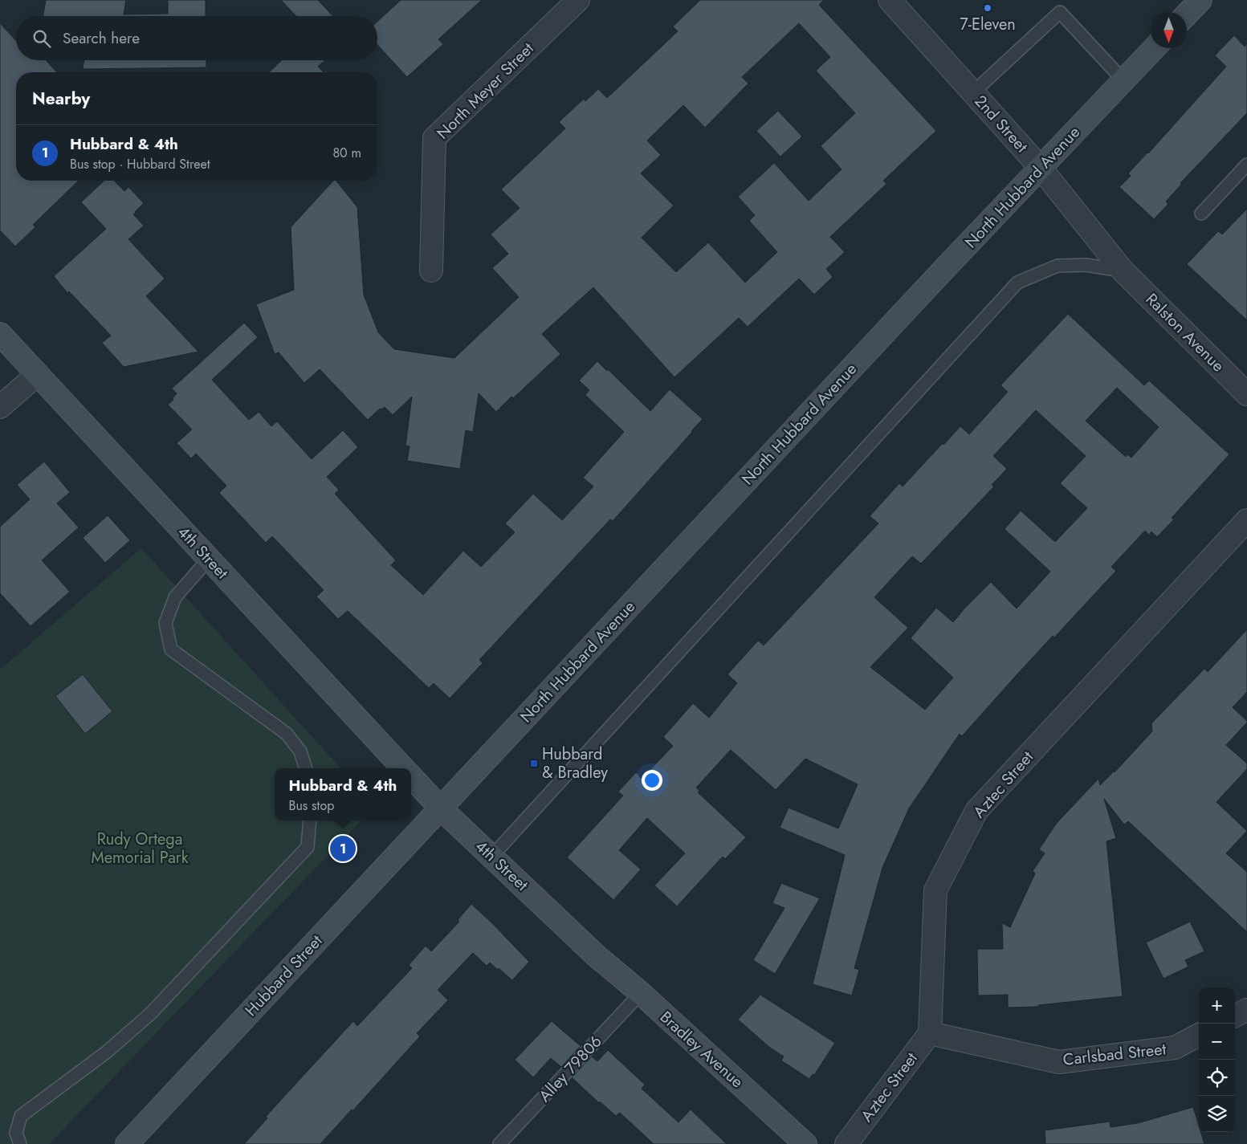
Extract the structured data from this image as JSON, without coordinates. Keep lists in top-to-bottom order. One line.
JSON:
{"streets":{"main road":["North Hubbard Avenue","4th Street","Hubbard Street","Bradley Avenue"],"street":["North Meyer Street","2nd Street","Ralston Avenue","Aztec Street","Carlsbad Street"],"lane":["Alley 79806"]},"crossings":[["2nd Street","North Hubbard Avenue"],["2nd Street","Ralston Avenue"],["North Hubbard Avenue","4th Street"],["North Hubbard Avenue","Hubbard Street"],["4th Street","Hubbard Street"],["4th Street","Bradley Avenue"],["Aztec Street","Carlsbad Street"],["Bradley Avenue","Alley 79806"]],"parks":["Rudy Ortega Memorial Park"],"places":{"other":["7-Eleven"],"transit":["Hubbard & Bradley"]},"north":"bottom","page":{"search":"Search here","heading":"Nearby","list":[{"mark":"1","name":"Hubbard & 4th","note":"Bus stop · Hubbard Street","value":"80 m"}],"popup":["Hubbard & 4th","Bus stop"],"pins":"1","map_buttons":["+","−"]}}
